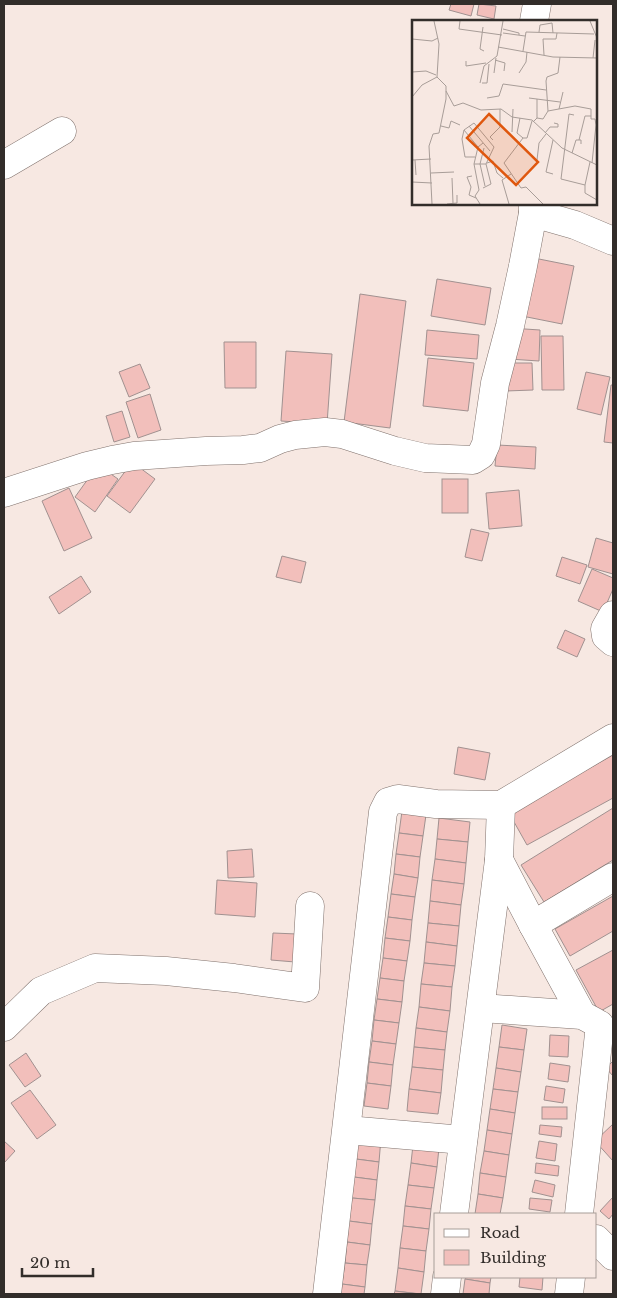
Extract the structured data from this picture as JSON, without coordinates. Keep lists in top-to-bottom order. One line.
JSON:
{"legend":["Road","Building"],"scale_bar":"20 m"}
